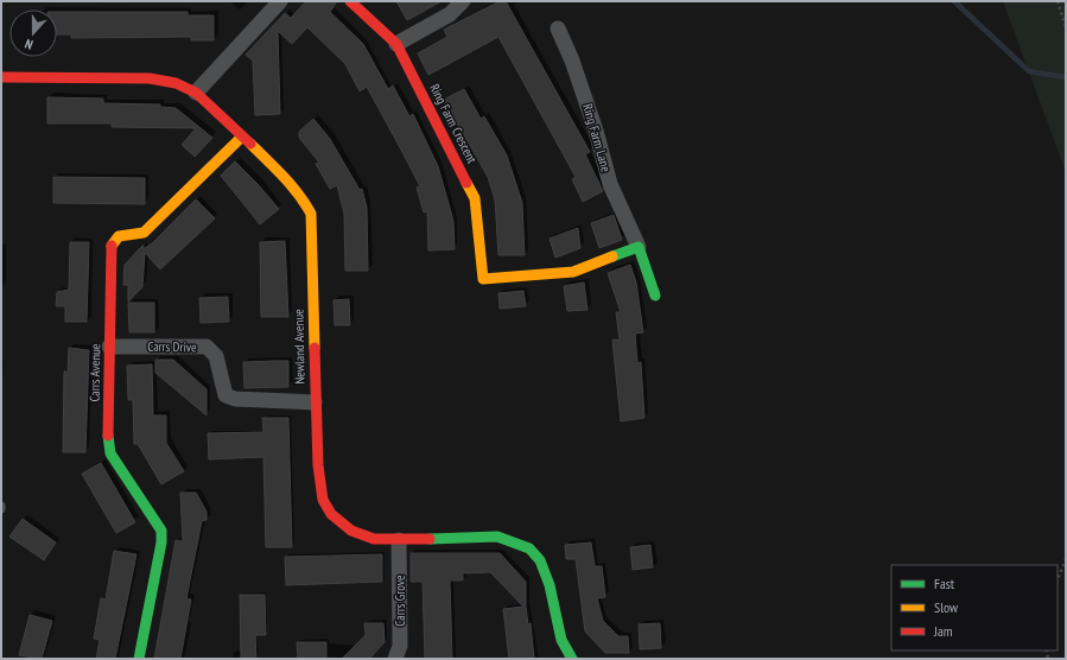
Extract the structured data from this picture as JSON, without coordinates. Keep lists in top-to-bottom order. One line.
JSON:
{"streets":{"street":["Ring Farm Crescent","Ring Farm Lane","Carrs Drive","Newland Avenue","Carrs Avenue","Carrs Grove"]},"crossings":[["Ring Farm Crescent","Ring Farm Lane"],["Carrs Drive","Newland Avenue"],["Carrs Drive","Carrs Avenue"],["Newland Avenue","Carrs Avenue"],["Newland Avenue","Carrs Grove"]],"legend":["Fast","Slow","Jam"],"north":"bottom"}
